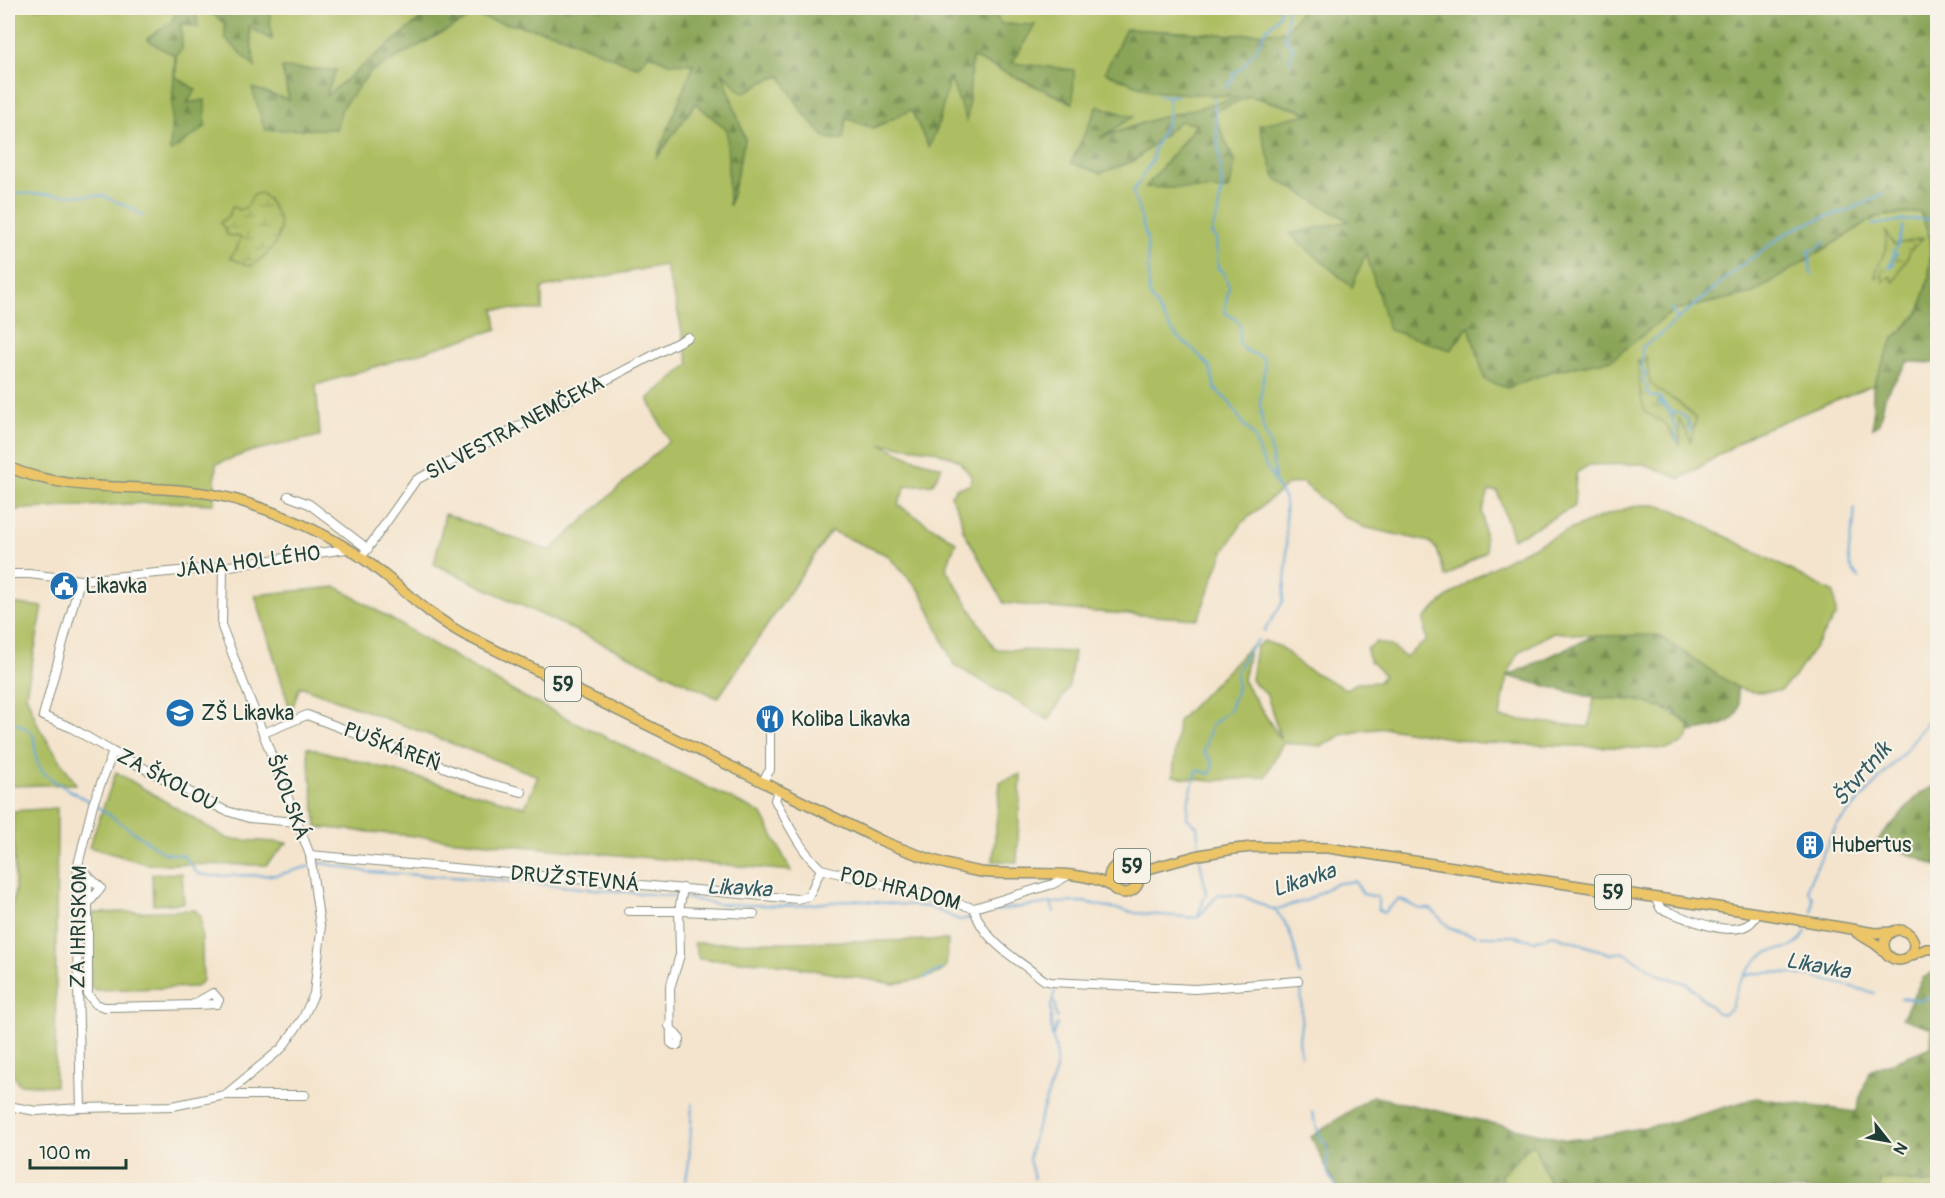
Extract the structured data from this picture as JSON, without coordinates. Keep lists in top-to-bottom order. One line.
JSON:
{"streets":{"main road":["59"],"street":["SILVESTRA NEMČEKA","JÁNA HOLLÉHO","PUŠKÁREŇ","ZA ŠKOLOU","ŠKOLSKÁ","DRUŽSTEVNÁ","POD HRADOM","ZA IHRISKOM"]},"crossings":[["SILVESTRA NEMČEKA","59"],["JÁNA HOLLÉHO","59"],["JÁNA HOLLÉHO","ZA ŠKOLOU"],["JÁNA HOLLÉHO","ŠKOLSKÁ"],["59","POD HRADOM"],["PUŠKÁREŇ","ŠKOLSKÁ"],["ZA ŠKOLOU","ŠKOLSKÁ"],["ZA ŠKOLOU","ZA IHRISKOM"],["ŠKOLSKÁ","DRUŽSTEVNÁ"],["DRUŽSTEVNÁ","POD HRADOM"]],"water":["Štvrtník","Likavka"],"places":{"public building":["Likavka"],"school or university":["ZŠ Likavka"],"restaurant":["Koliba Likavka"],"building":["Hubertus"]},"scale_bar":"100 m","north":"bottom right"}
